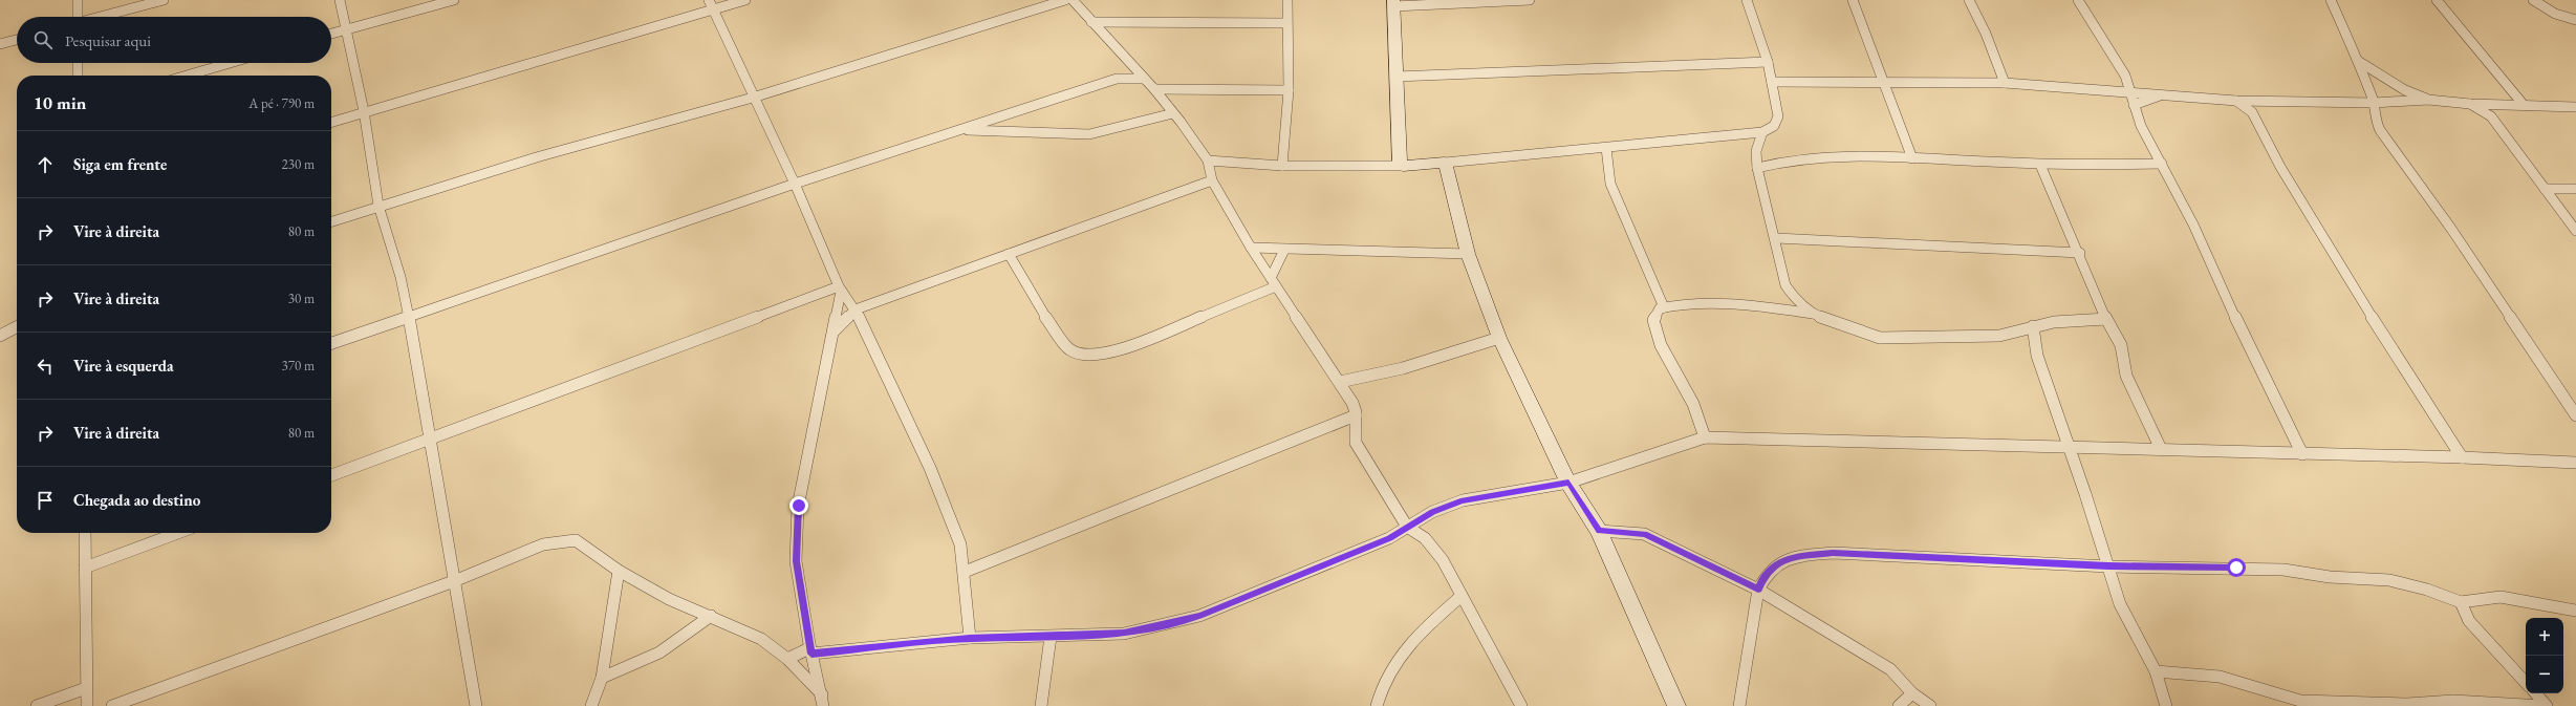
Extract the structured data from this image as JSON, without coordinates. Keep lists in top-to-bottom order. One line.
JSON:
{"page":{"search":"Pesquisar aqui","heading":["10 min","A pé · 790 m"],"list":[["Siga em frente","230 m"],["Vire à direita","80 m"],["Vire à direita","30 m"],["Vire à esquerda","370 m"],["Vire à direita","80 m"],"Chegada ao destino"],"map_buttons":["+","−"]}}
